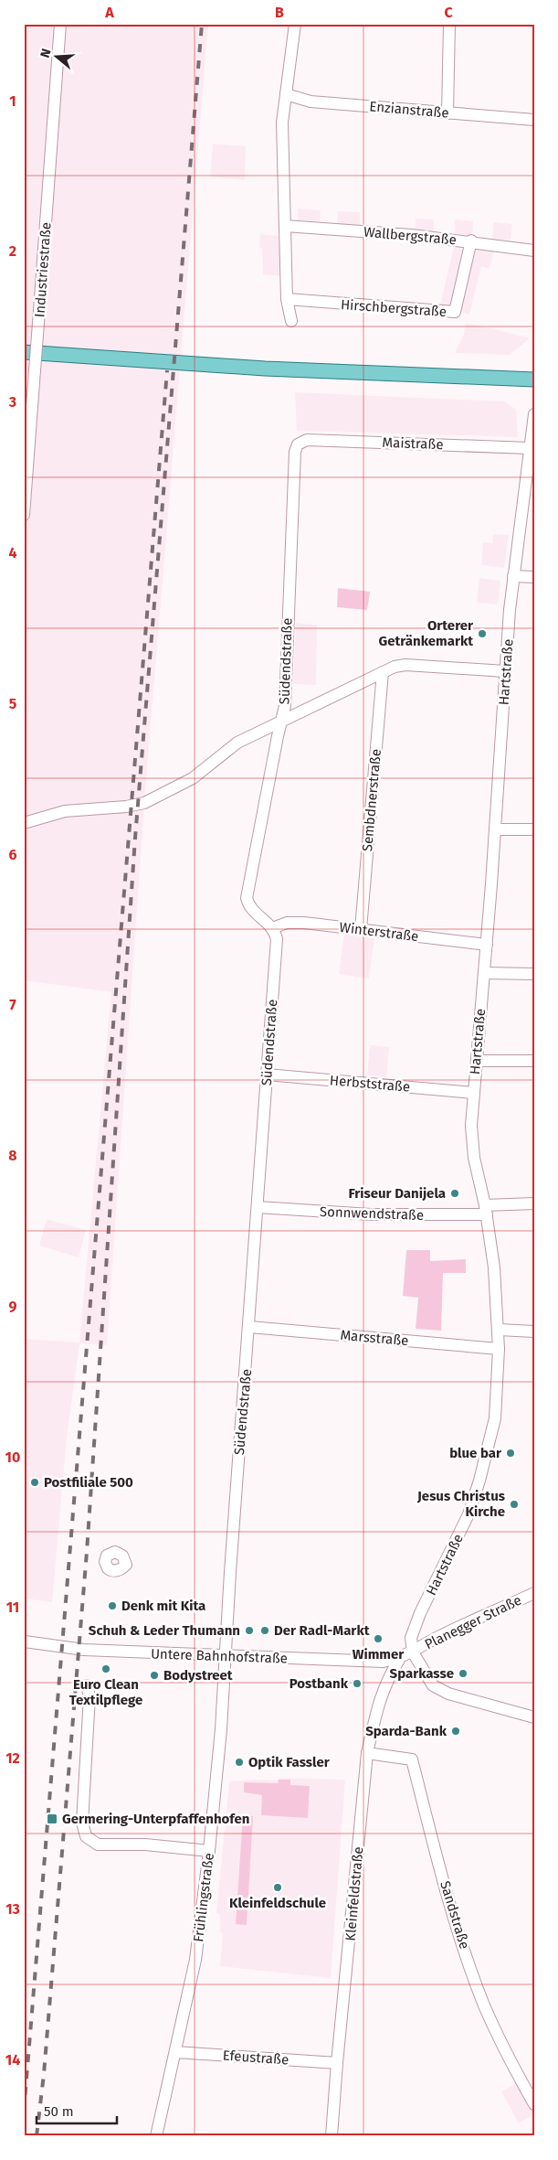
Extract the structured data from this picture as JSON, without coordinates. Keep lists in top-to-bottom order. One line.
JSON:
{"streets":{"street":["Enzianstraße","Wallbergstraße","Industriestraße","Hirschbergstraße","Maistraße","Südendstraße","Hartstraße","Sembdnerstraße","Winterstraße","Herbststraße","Sonnwendstraße","Marsstraße","Planegger Straße","Untere Bahnhofstraße","Kleinfeldstraße","Frühlingstraße","Sandstraße","Efeustraße"]},"crossings":[["Wallbergstraße","Hirschbergstraße"],["Maistraße","Südendstraße"],["Maistraße","Hartstraße"],["Südendstraße","Winterstraße"],["Südendstraße","Herbststraße"],["Südendstraße","Sonnwendstraße"],["Südendstraße","Marsstraße"],["Südendstraße","Untere Bahnhofstraße"],["Südendstraße","Frühlingstraße"],["Hartstraße","Winterstraße"],["Hartstraße","Herbststraße"],["Hartstraße","Sonnwendstraße"],["Hartstraße","Marsstraße"],["Hartstraße","Planegger Straße"],["Hartstraße","Untere Bahnhofstraße"],["Sembdnerstraße","Winterstraße"],["Planegger Straße","Untere Bahnhofstraße"],["Untere Bahnhofstraße","Kleinfeldstraße"],["Untere Bahnhofstraße","Frühlingstraße"],["Kleinfeldstraße","Sandstraße"],["Kleinfeldstraße","Efeustraße"],["Frühlingstraße","Efeustraße"]],"places":{"other":["Orterer Getränkemarkt","Friseur Danijela","blue bar","Postfiliale 500","Jesus Christus Kirche","Denk mit Kita","Schuh & Leder Thumann","Der Radl-Markt","Wimmer","Euro Clean Textilpflege","Sparkasse","Bodystreet","Postbank","Sparda-Bank","Optik Fassler","Kleinfeldschule"],"transit":["Germering-Unterpfaffenhofen"]},"scale_bar":"50 m","north":"left","grid":{"columns":["A","B","C"],"rows":["1","2","3","4","5","6","7","8","9","10","11","12","13","14"]}}
